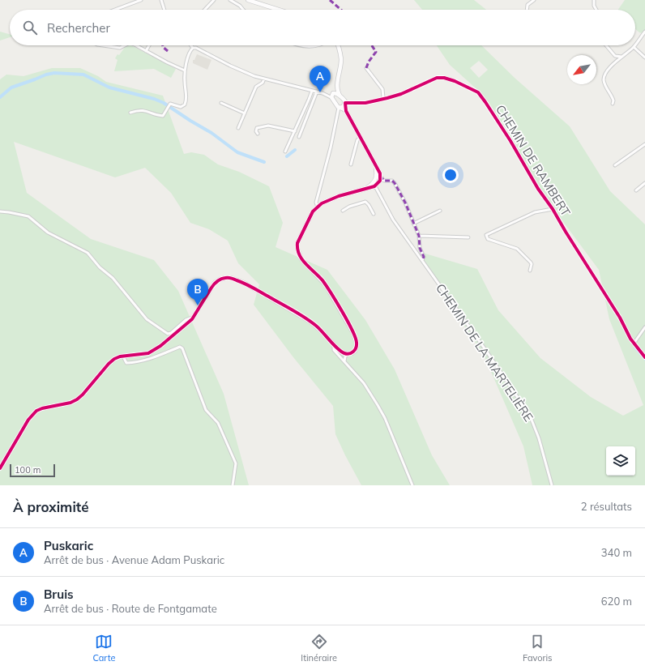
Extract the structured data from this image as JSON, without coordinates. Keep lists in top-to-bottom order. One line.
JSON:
{"streets":{"street":["CHEMIN DE RAMBERT","CHEMIN DE LA MARTELIÈRE"]},"scale_bar":"100 m","north":"bottom left","page":{"search":"Rechercher","pins":["A","B"],"scale":"100 m","heading":["À proximité","2 résultats"],"list":[{"mark":"A","name":"Puskaric","note":"Arrêt de bus · Avenue Adam Puskaric","value":"340 m"},{"mark":"B","name":"Bruis","note":"Arrêt de bus · Route de Fontgamate","value":"620 m"}],"nav":["Carte","Itinéraire","Favoris"]}}
